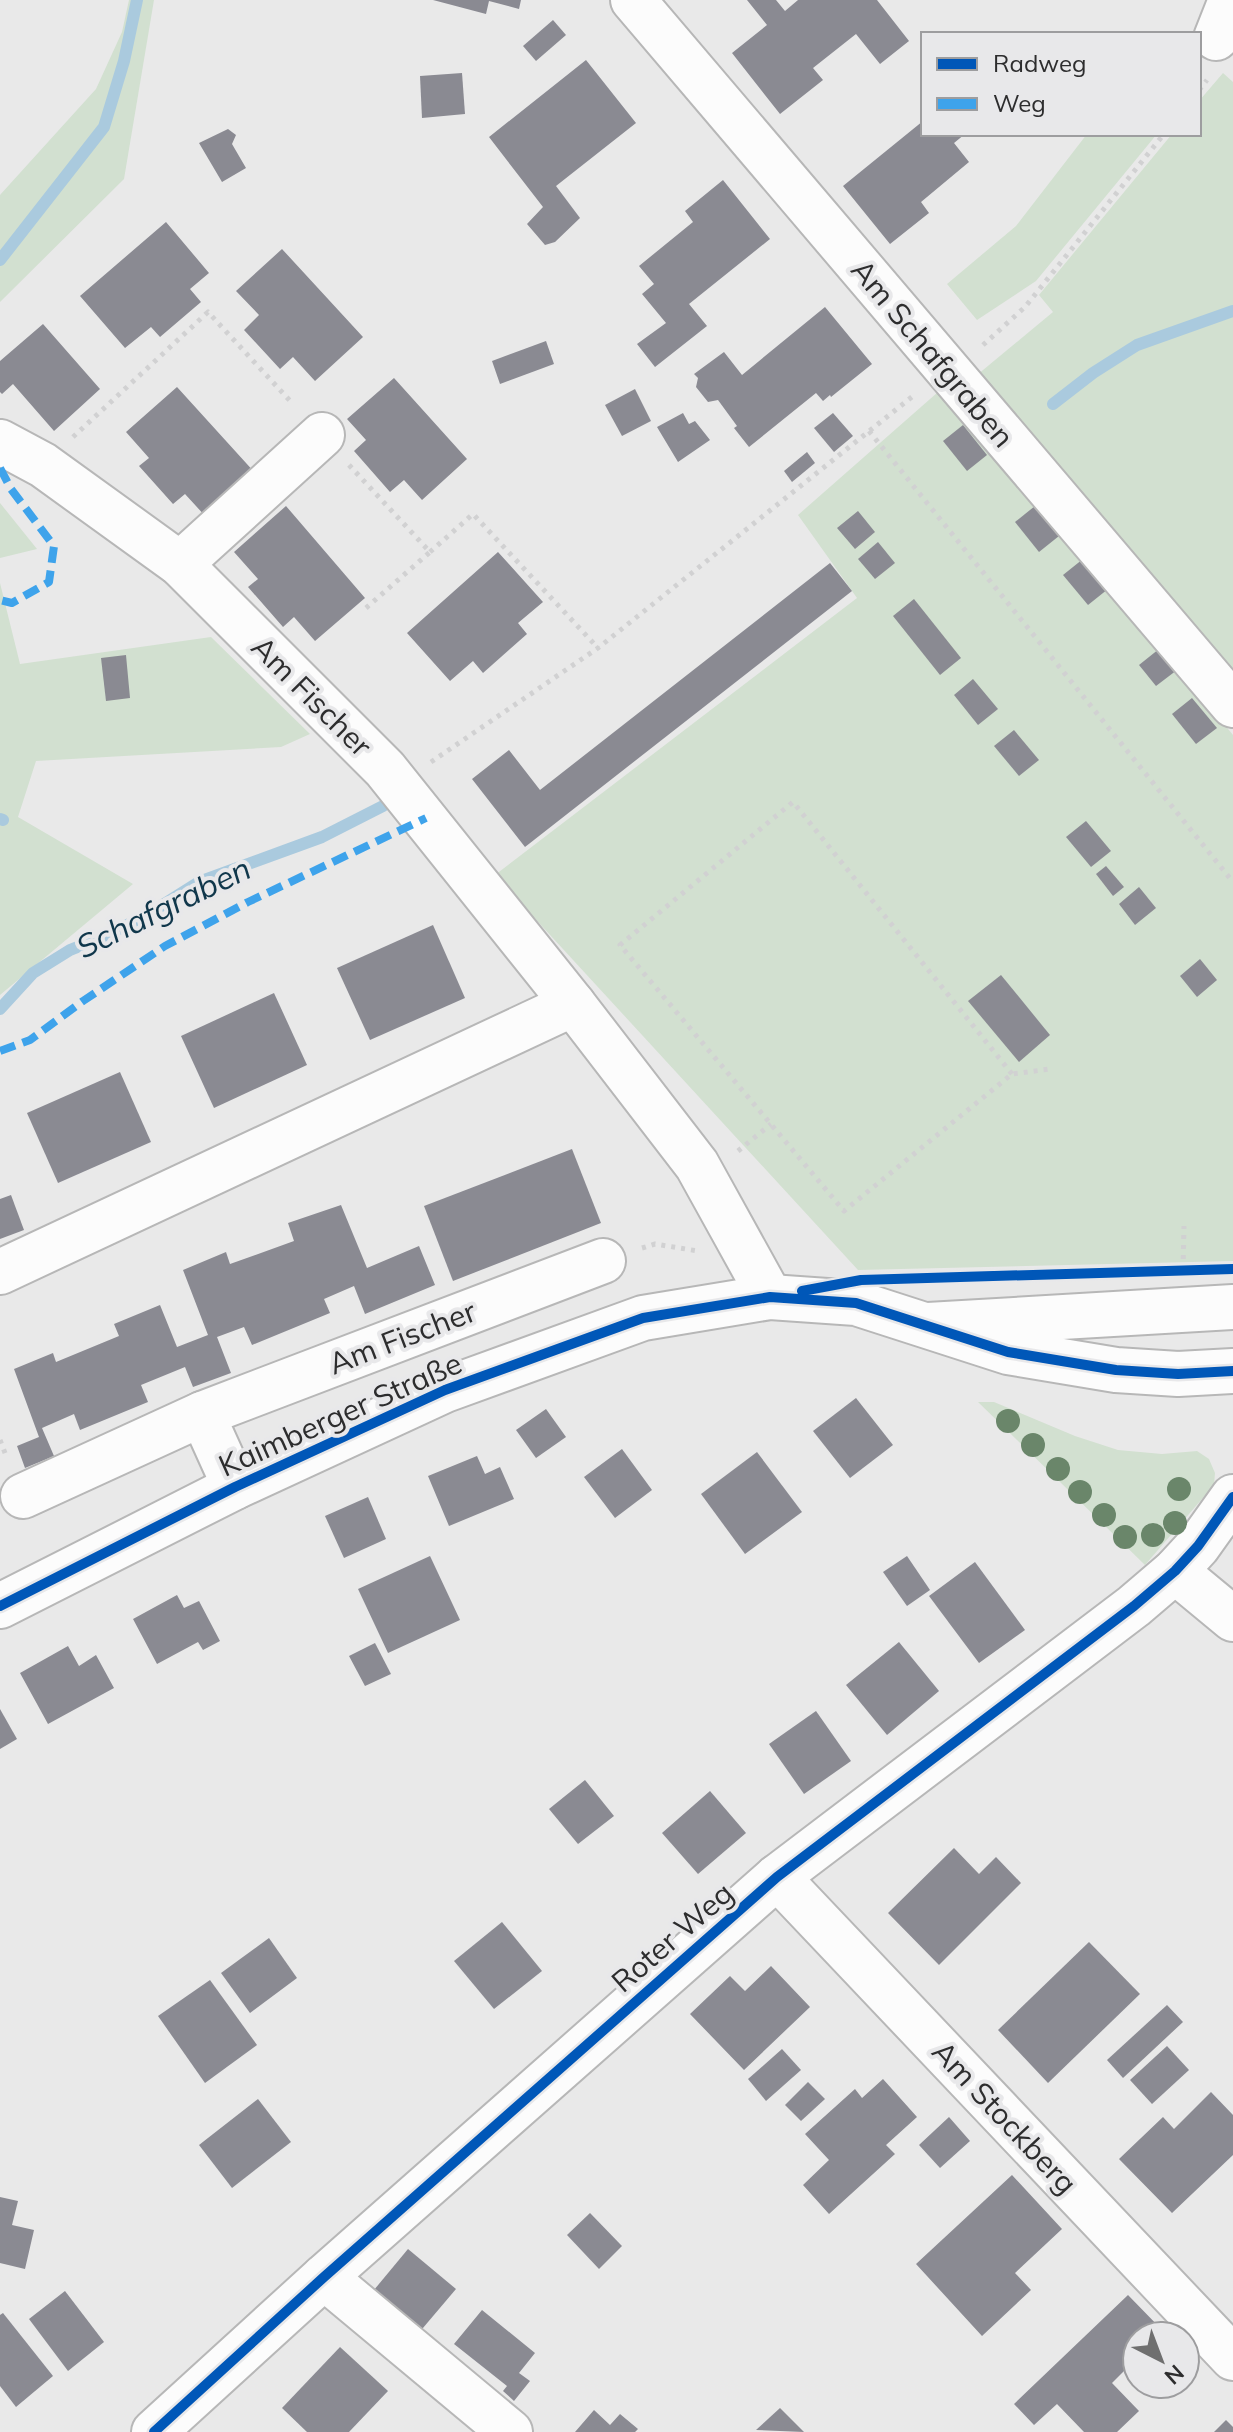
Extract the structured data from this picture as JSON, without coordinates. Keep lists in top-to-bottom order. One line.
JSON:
{"streets":{"street":["Am Schafgraben","Am Fischer","Kaimberger Straße","Roter Weg","Am Stockberg"]},"crossings":[["Am Fischer","Kaimberger Straße"],["Roter Weg","Am Stockberg"]],"water":["Schafgraben"],"legend":["Radweg","Weg"],"north":"bottom right"}
